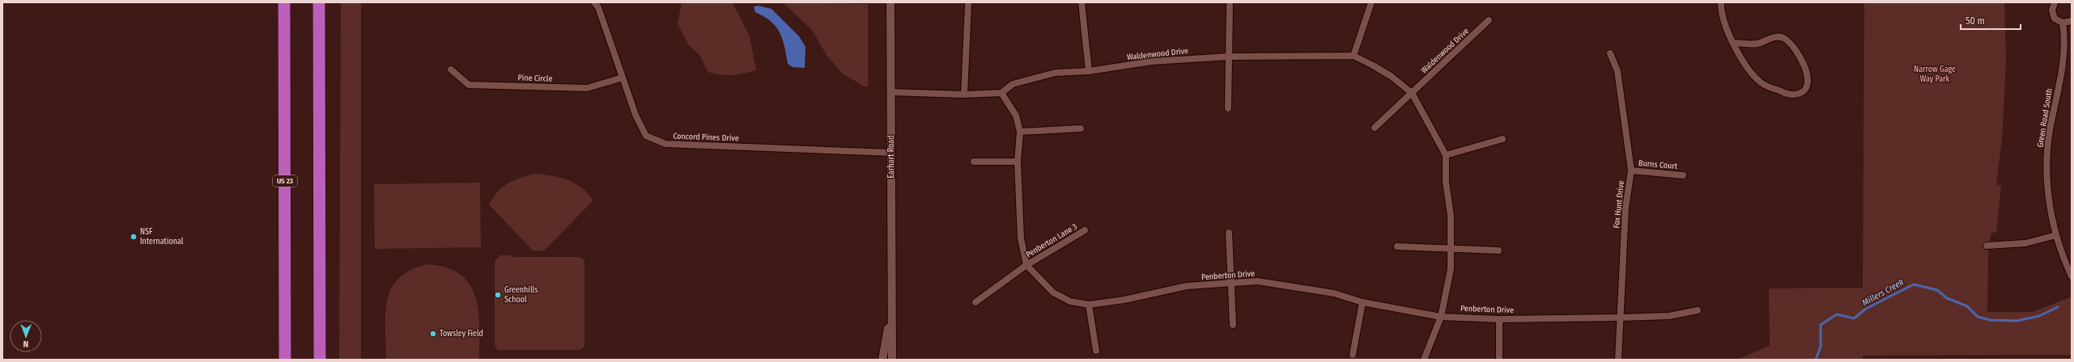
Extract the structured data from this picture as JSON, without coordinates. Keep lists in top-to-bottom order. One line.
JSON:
{"streets":{"highway":["US 23"],"street":["Waldenwood Drive","Pine Circle","Green Road South","Concord Pines Drive","Earhart Road","Burns Court","Fox Hunt Drive","Penberton Lane 3","Penberton Drive"]},"crossings":[["Waldenwood Drive","Penberton Drive"],["Pine Circle","Concord Pines Drive"],["Concord Pines Drive","Earhart Road"],["Burns Court","Fox Hunt Drive"],["Fox Hunt Drive","Penberton Drive"],["Penberton Lane 3","Penberton Drive"]],"water":["Millers Creek"],"parks":["Narrow Gage Way Park"],"places":["NSF International","Greenhills School","Towsley Field"],"scale_bar":"50 m","north":"bottom"}
